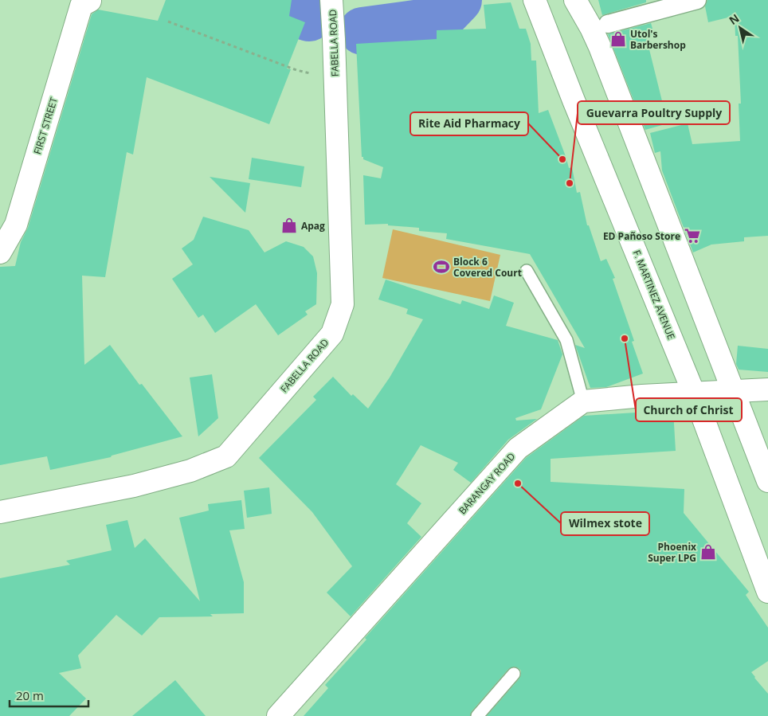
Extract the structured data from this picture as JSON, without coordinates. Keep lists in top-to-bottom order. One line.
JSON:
{"streets":{"street":["FABELLA ROAD","FIRST STREET","F. MARTINEZ AVENUE","BARANGAY ROAD"]},"places":{"shop":["Utol's Barbershop","Apag","Phoenix Super LPG"],"other":["Rite Aid Pharmacy","Guevarra Poultry Supply","Church of Christ","Wilmex stote"],"supermarket":["ED Pañoso Store"],"sports":["Block 6 Covered Court"]},"scale_bar":"20 m","north":"top left"}
